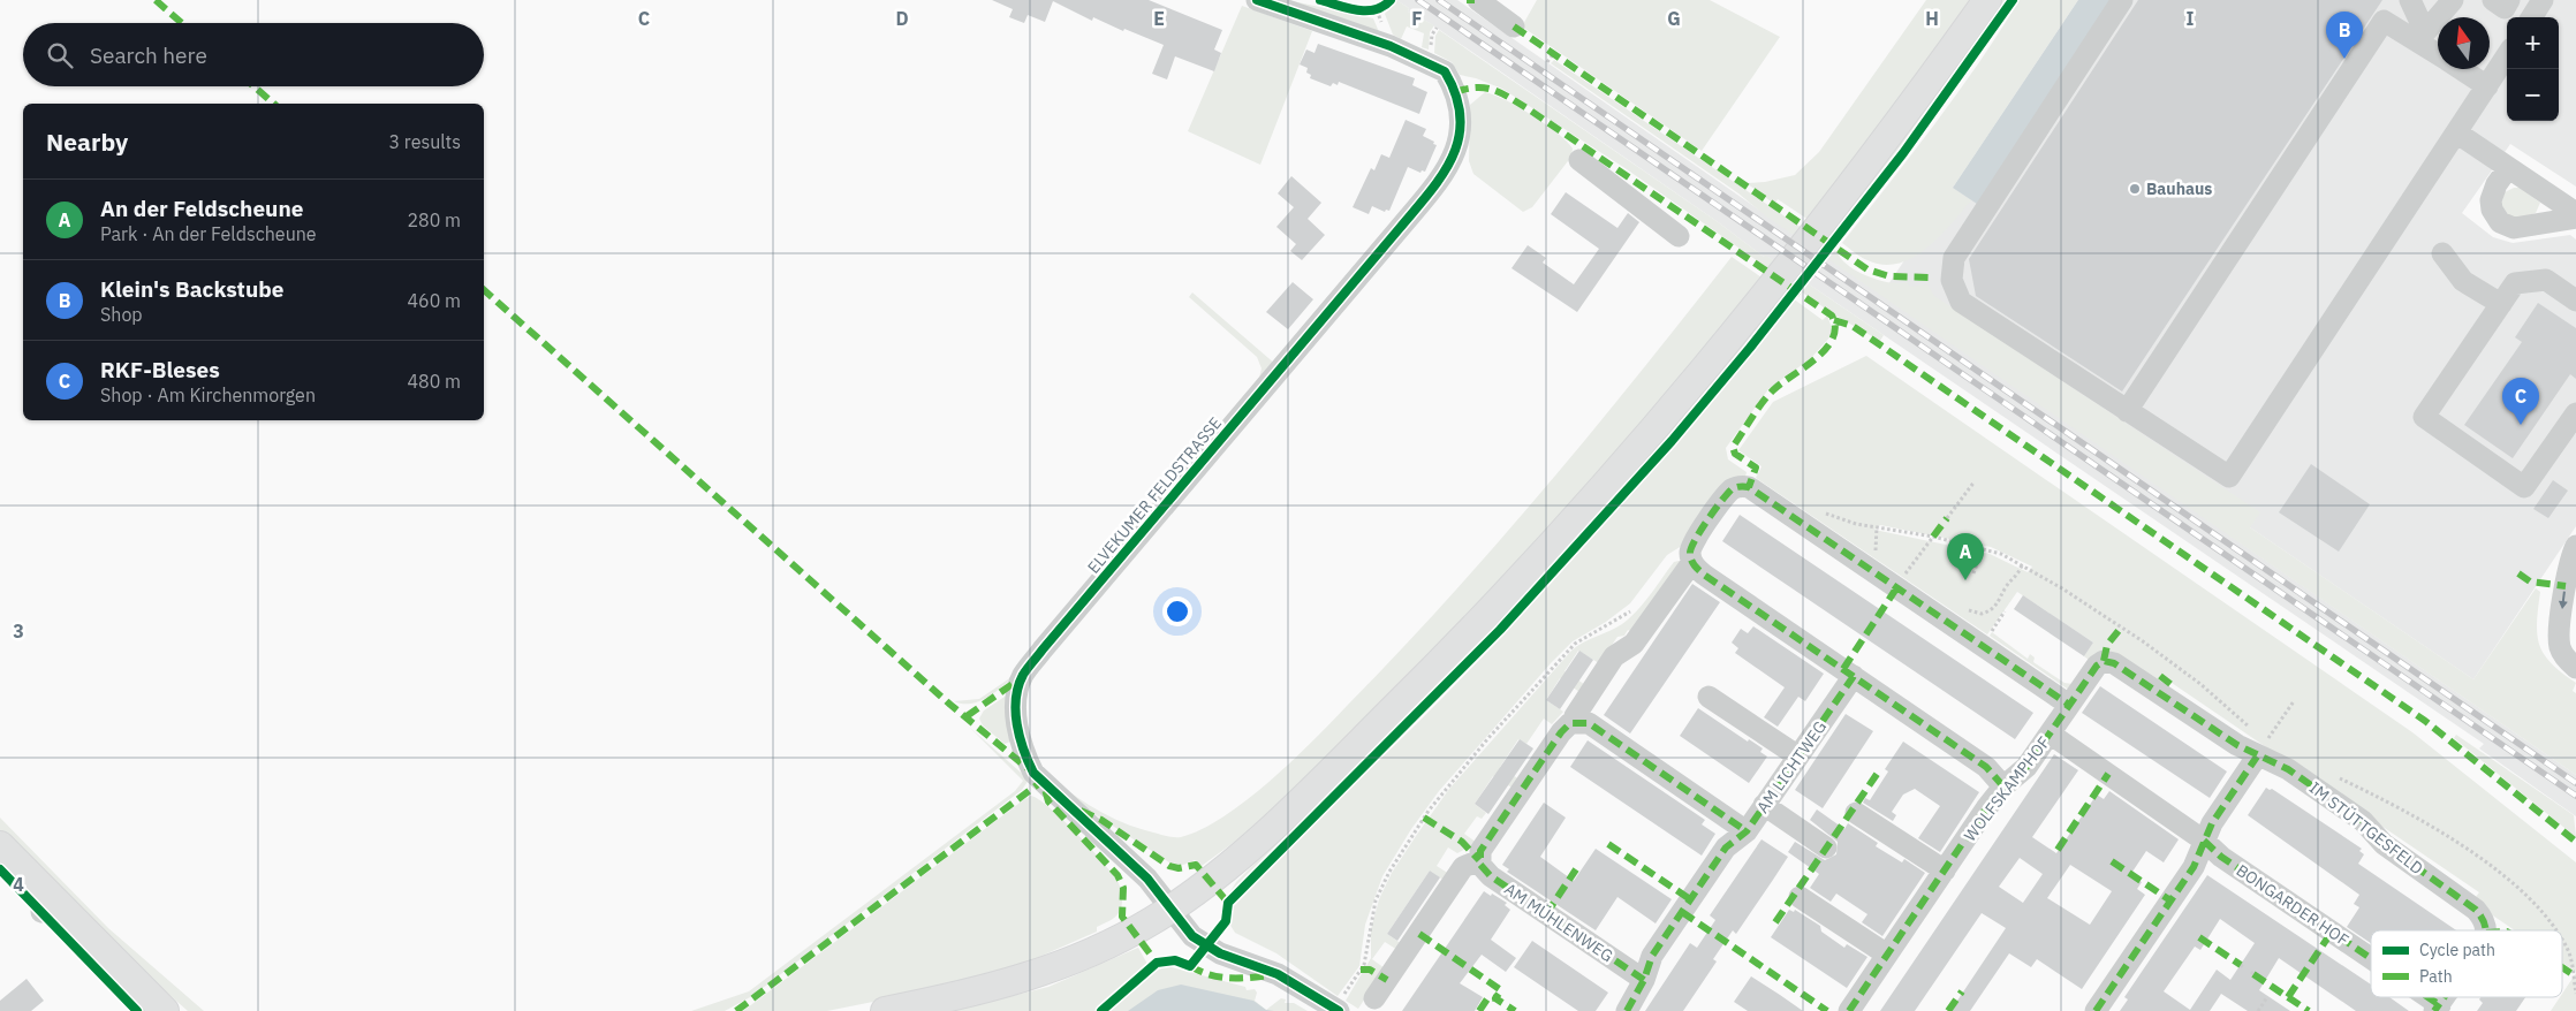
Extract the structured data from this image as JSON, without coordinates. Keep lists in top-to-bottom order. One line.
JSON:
{"streets":{"street":["ELVEKUMER FELDSTRASSE","AM LICHTWEG","WOLFSKAMPHOF","IM STÜTTGESFELD","BONGARDER HOF","AM MÜHLENWEG"]},"crossings":[["AM LICHTWEG","AM MÜHLENWEG"],["WOLFSKAMPHOF","IM STÜTTGESFELD"]],"places":["Bauhaus"],"legend":["Cycle path","Path"],"north":"top","page":{"pins":["B","C","A"],"map_buttons":["+","−"],"search":"Search here","heading":["Nearby","3 results"],"list":[{"mark":"A","name":"An der Feldscheune","note":"Park · An der Feldscheune","value":"280 m"},{"mark":"B","name":"Klein's Backstube","note":"Shop","value":"460 m"},{"mark":"C","name":"RKF-Bleses","note":"Shop · Am Kirchenmorgen","value":"480 m"}]},"grid":{"columns":["C","D","E","F","G","H","I"],"rows":["3","4"]}}
